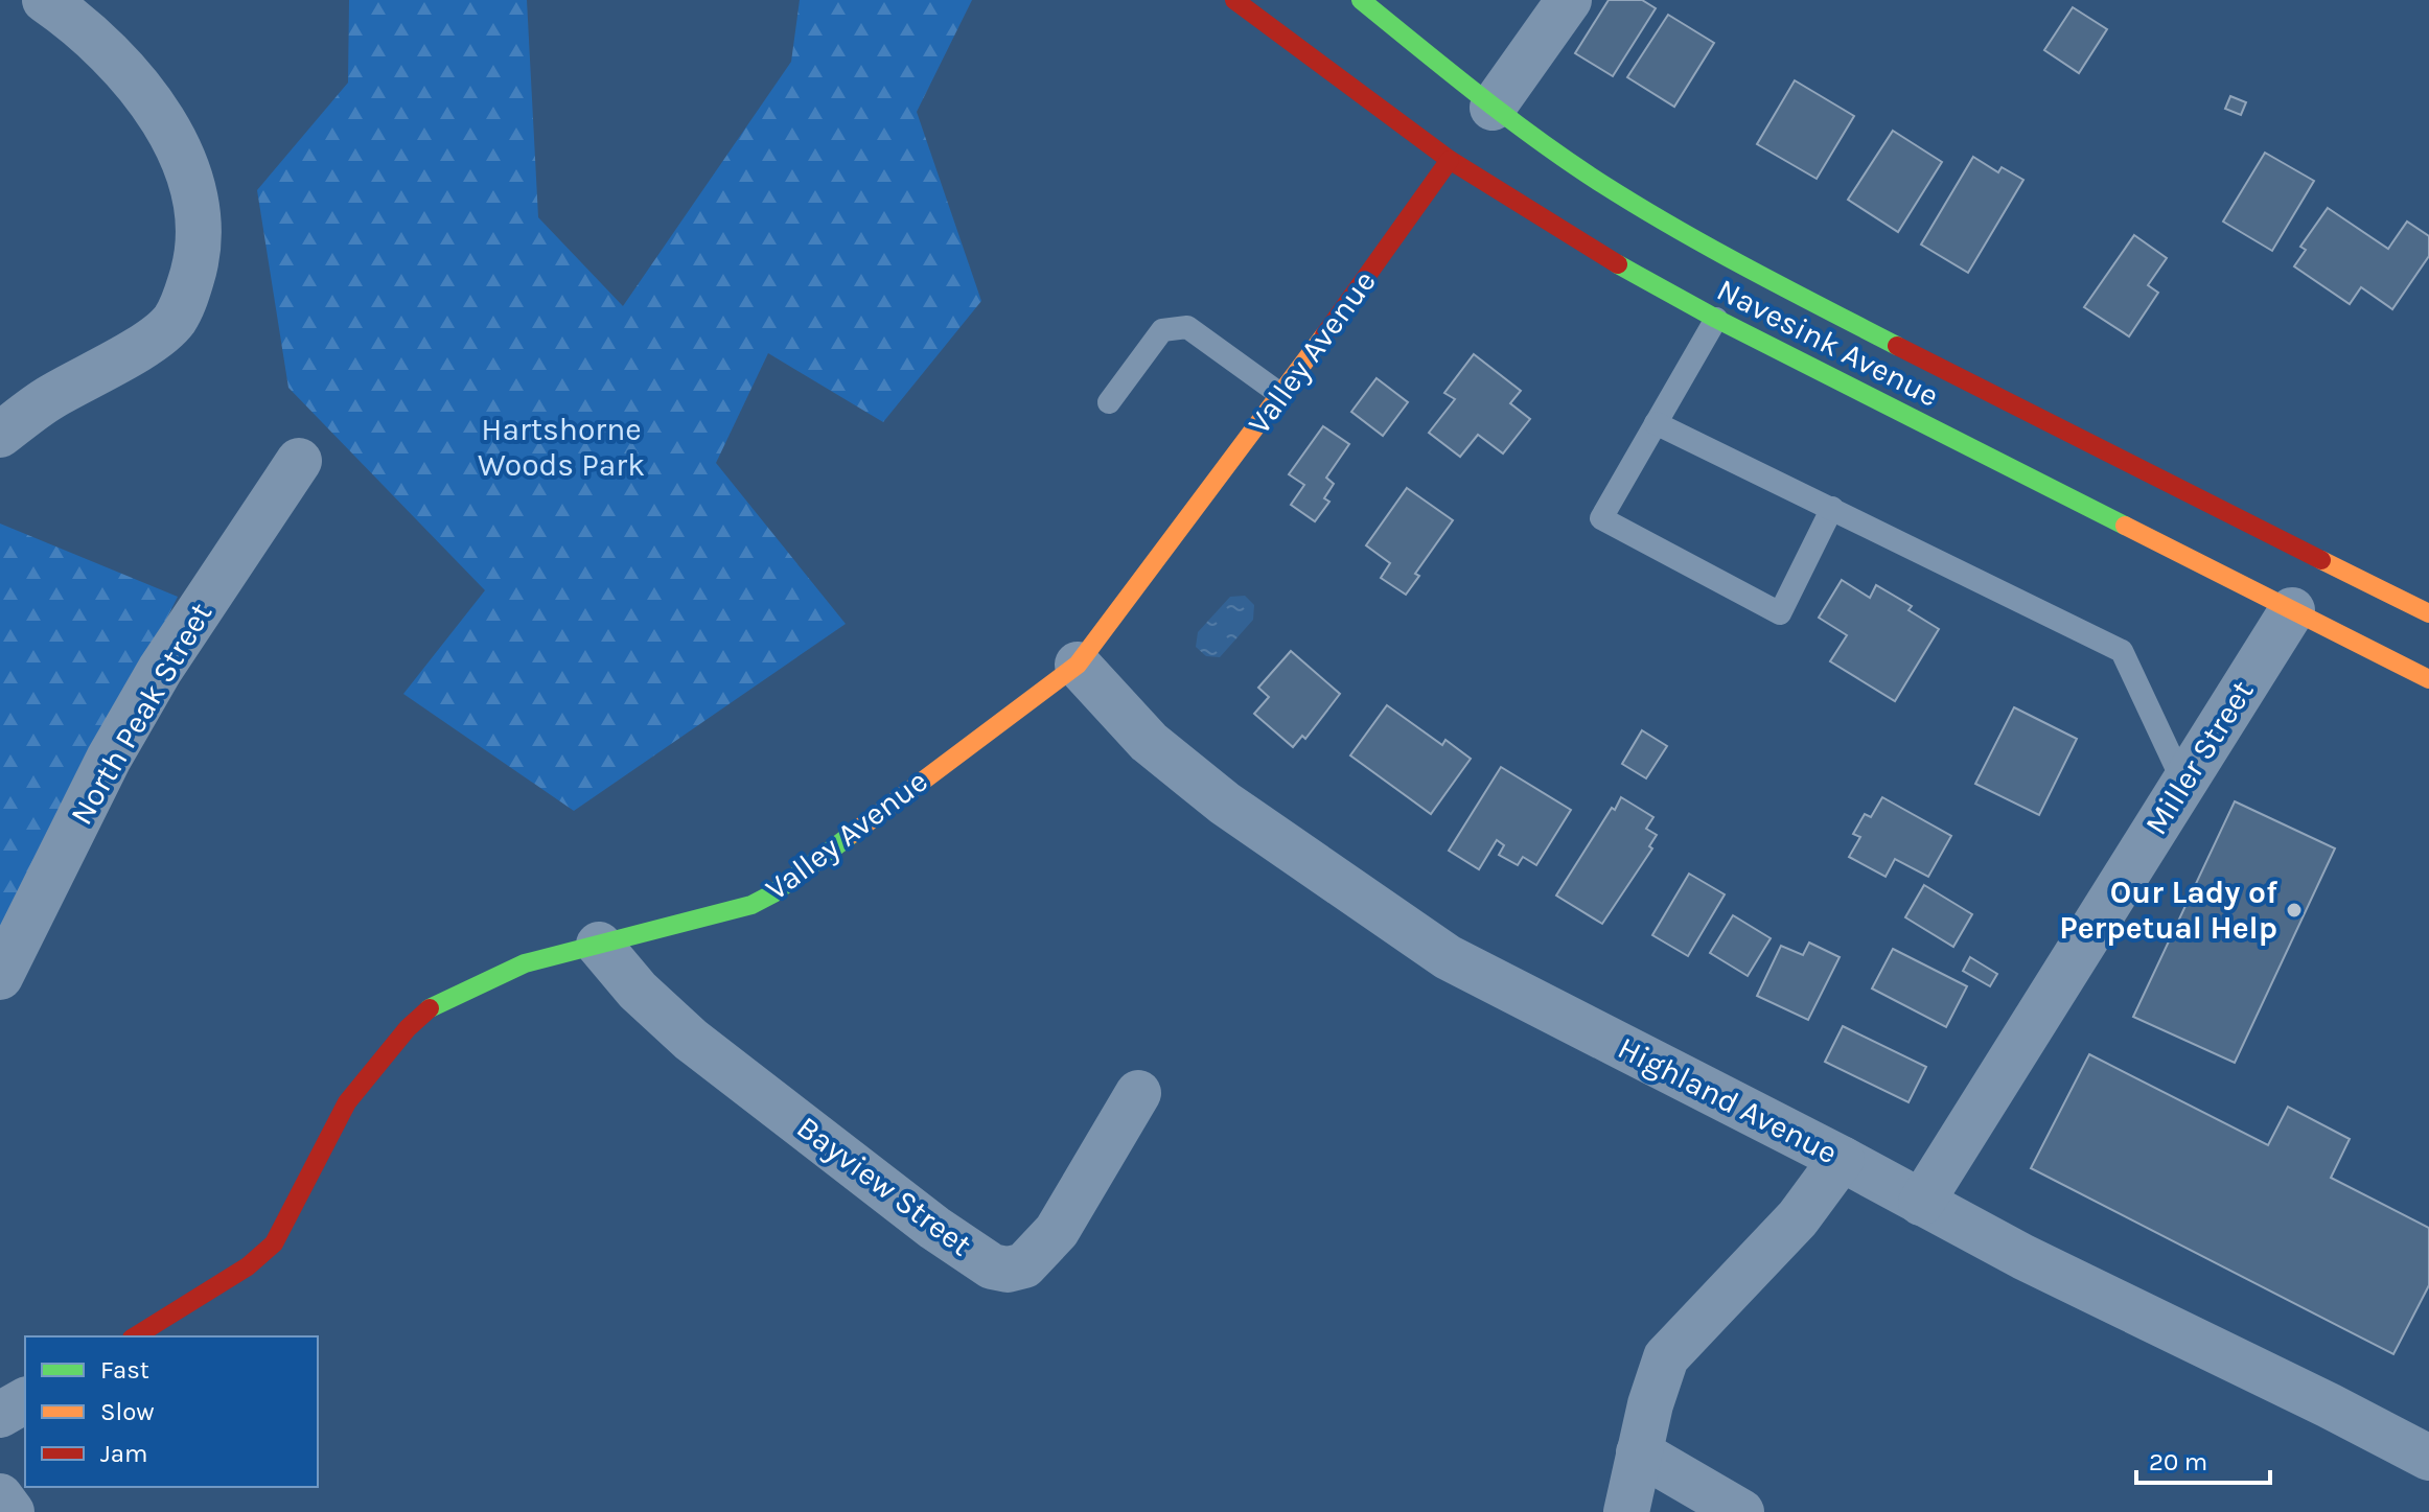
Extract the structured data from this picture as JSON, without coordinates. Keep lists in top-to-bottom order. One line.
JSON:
{"streets":{"main road":["Navesink Avenue","Valley Avenue"],"street":["North Peak Street","Miller Street","Highland Avenue","Bayview Street"]},"crossings":[["Navesink Avenue","Valley Avenue"],["Navesink Avenue","Miller Street"],["Valley Avenue","Highland Avenue"],["Valley Avenue","Bayview Street"],["Miller Street","Highland Avenue"]],"parks":["Hartshorne Woods Park"],"places":["Our Lady of Perpetual Help"],"legend":["Fast","Slow","Jam"],"scale_bar":"20 m"}
